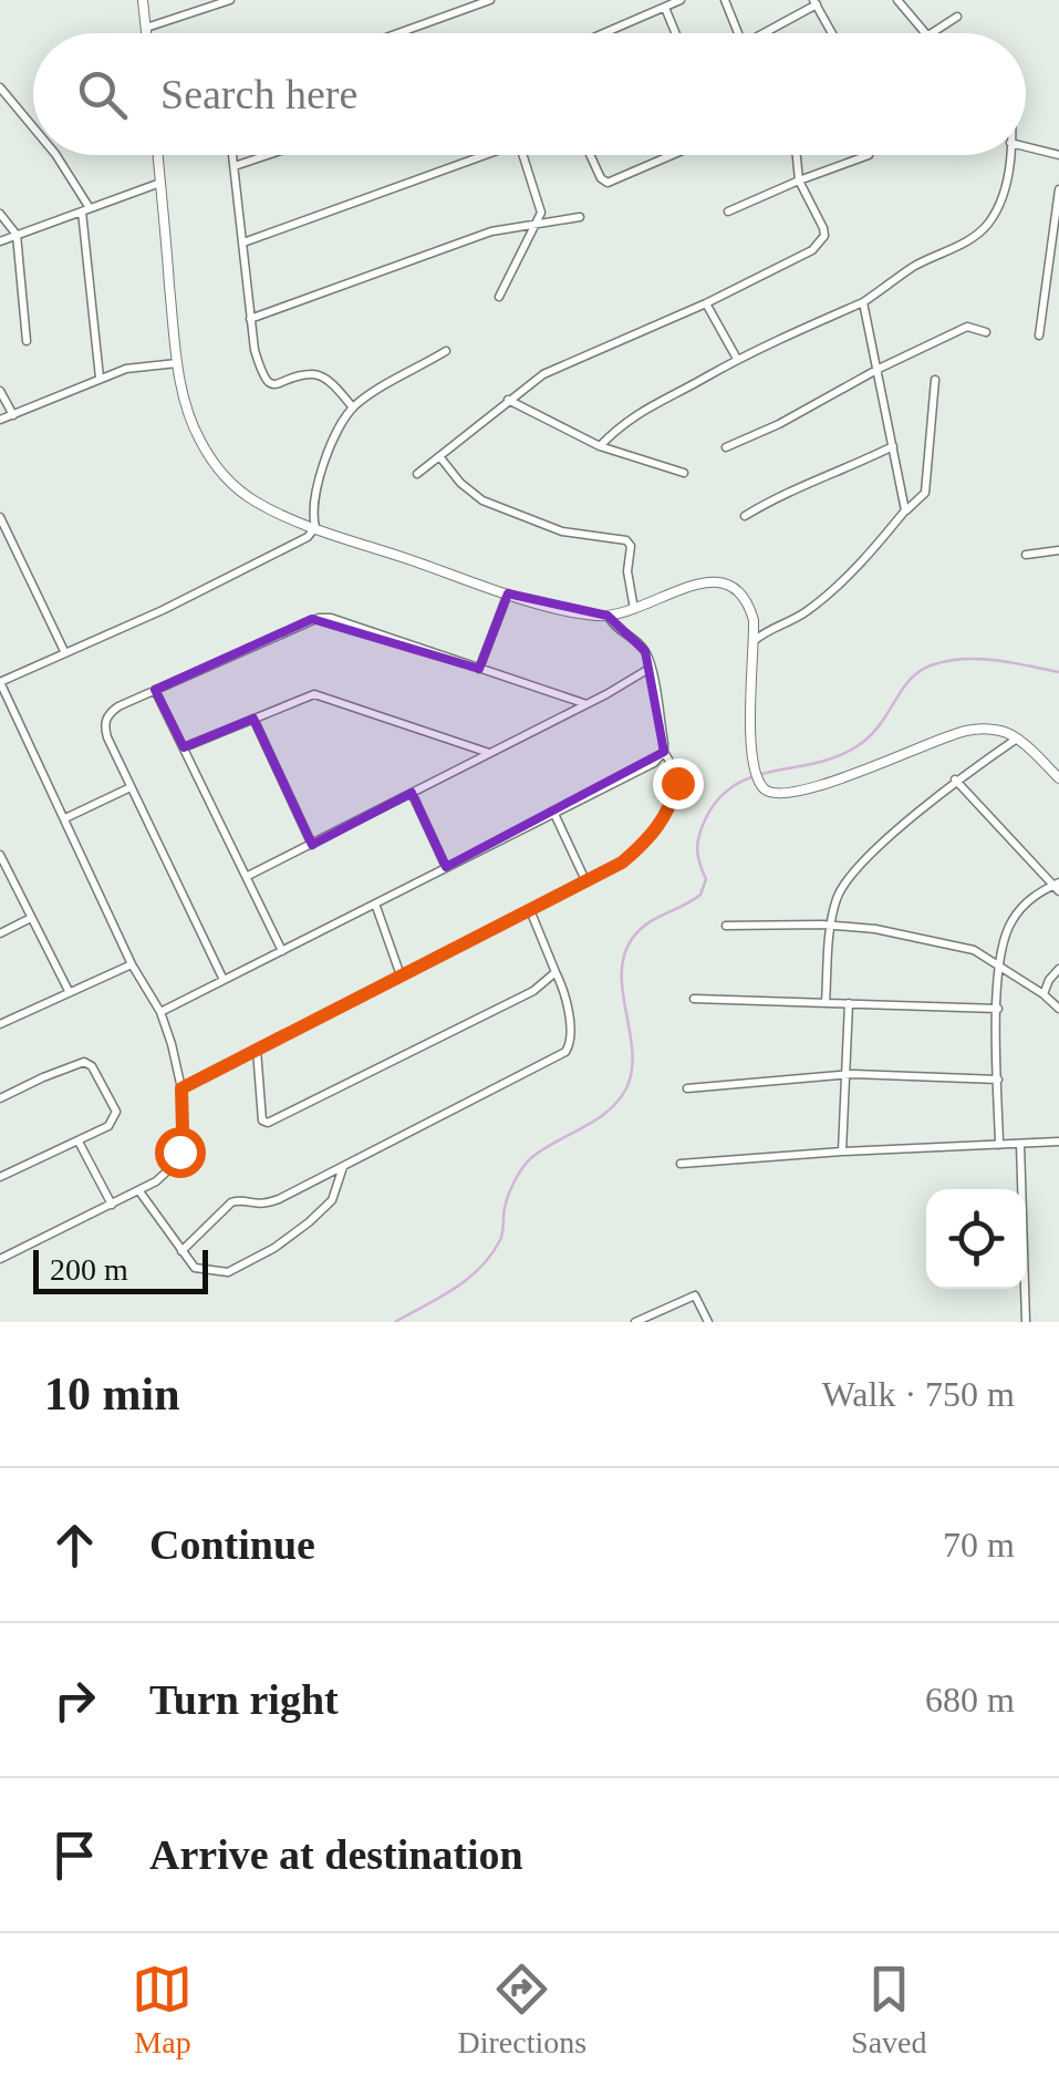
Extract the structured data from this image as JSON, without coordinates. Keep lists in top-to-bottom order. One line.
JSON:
{"scale_bar":"200 m","page":{"search":"Search here","scale":"200 m","heading":["10 min","Walk · 750 m"],"list":[["Continue","70 m"],["Turn right","680 m"],"Arrive at destination"],"nav":["Map","Directions","Saved"]}}
